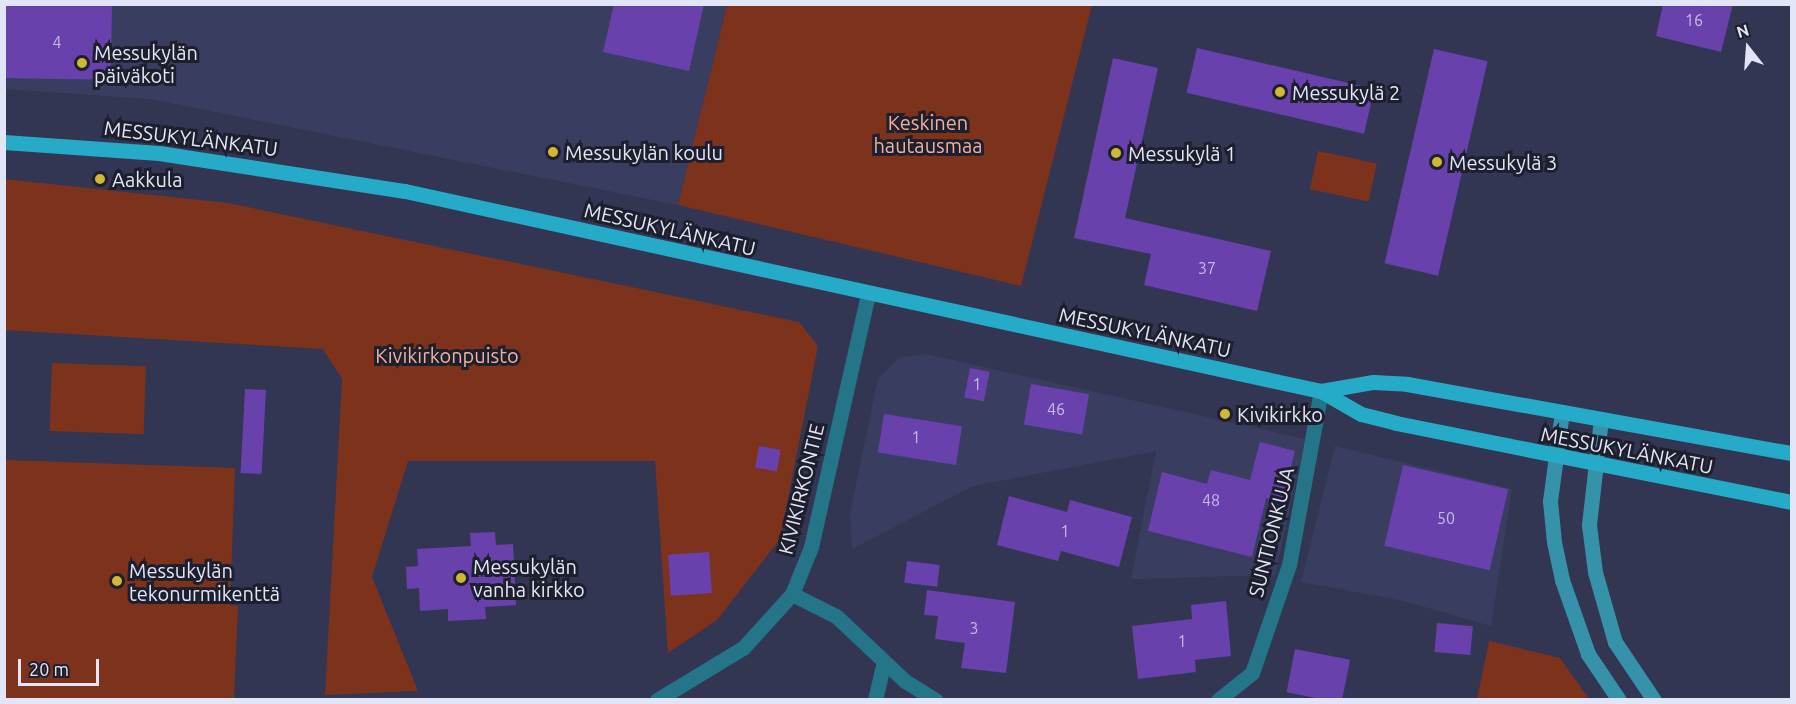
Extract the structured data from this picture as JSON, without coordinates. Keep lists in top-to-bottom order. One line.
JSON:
{"streets":{"main road":["MESSUKYLÄNKATU"],"street":["KIVIKIRKONTIE","SUNTIONKUJA"]},"crossings":[["MESSUKYLÄNKATU","KIVIKIRKONTIE"],["MESSUKYLÄNKATU","SUNTIONKUJA"]],"parks":["Keskinen hautausmaa","Kivikirkonpuisto"],"places":["Messukylän päiväkoti","Messukylä 2","Messukylän koulu","Messukylä 1","Messukylä 3","Aakkula","Kivikirkko","Messukylän vanha kirkko","Messukylän tekonurmikenttä"],"house_numbers":["16","4","37","1","46","1","48","50","1","3","1"],"scale_bar":"20 m","north":"top"}
